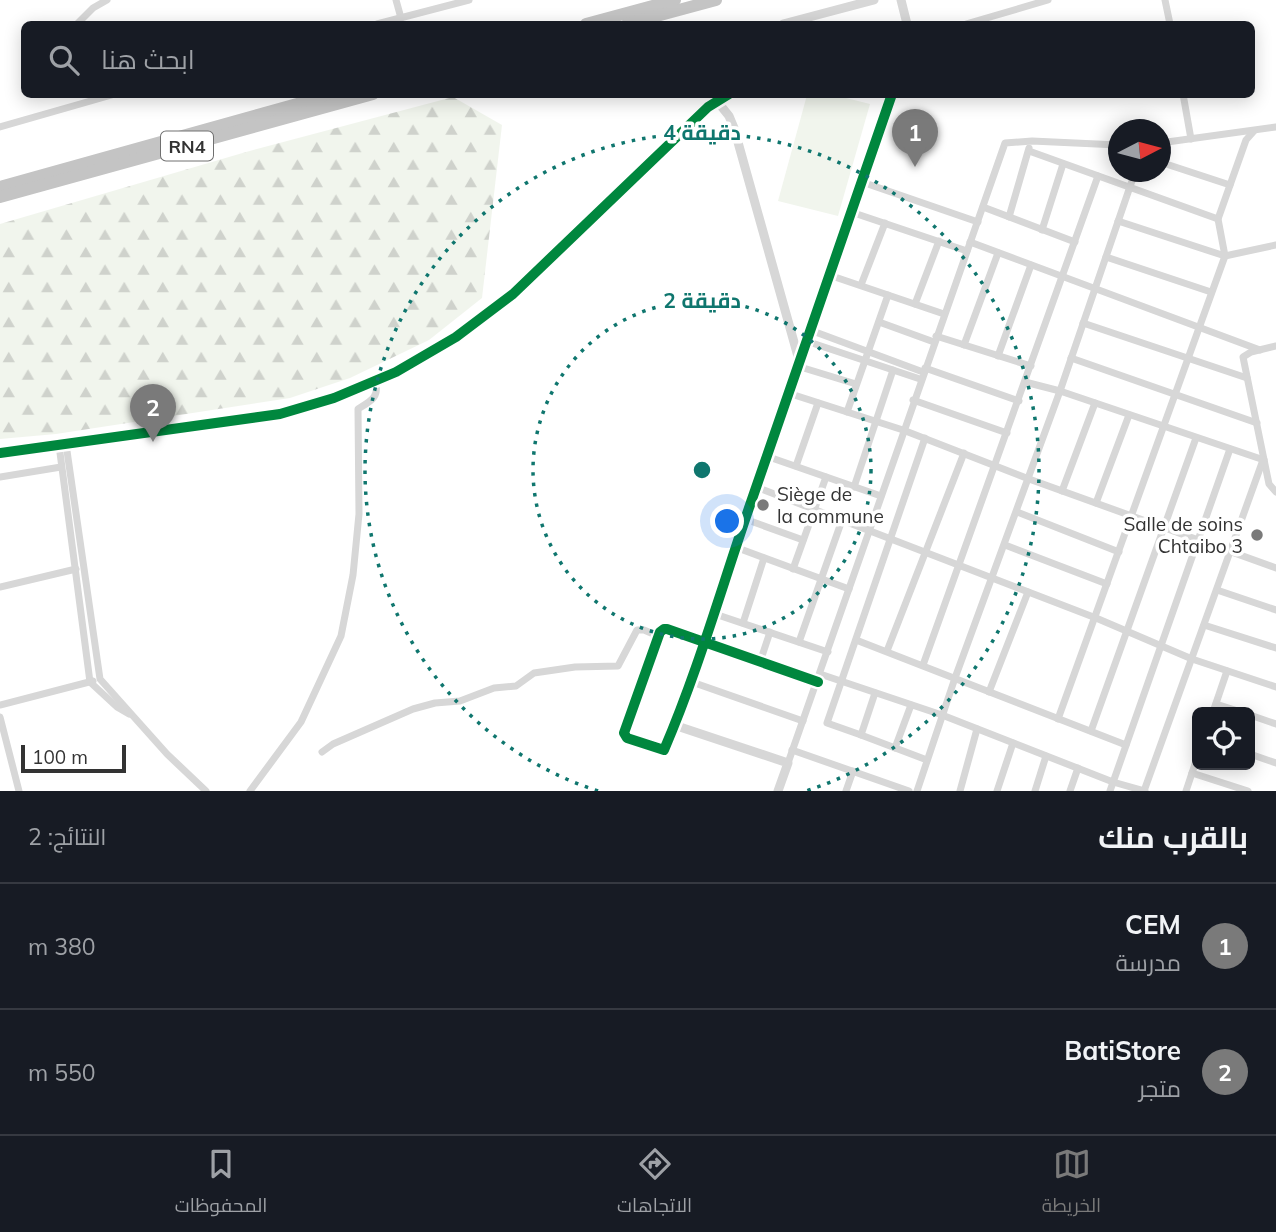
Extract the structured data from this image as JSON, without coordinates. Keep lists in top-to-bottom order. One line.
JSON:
{"streets":{"highway":["RN4"]},"places":["Siège de la commune","Salle de soins Chtaibo 3"],"scale_bar":"100 m","north":"right","page":{"search":"ابحث هنا","pins":["1","2"],"scale":"100 m","heading":["بالقرب منك","النتائج: 2"],"list":[{"mark":"1","name":"CEM","note":"مدرسة","value":"380 m"},{"mark":"2","name":"BatiStore","note":"متجر","value":"550 m"}],"nav":["الخريطة","الاتجاهات","المحفوظات"]},"rings":["4 دقيقة","2 دقيقة"]}
